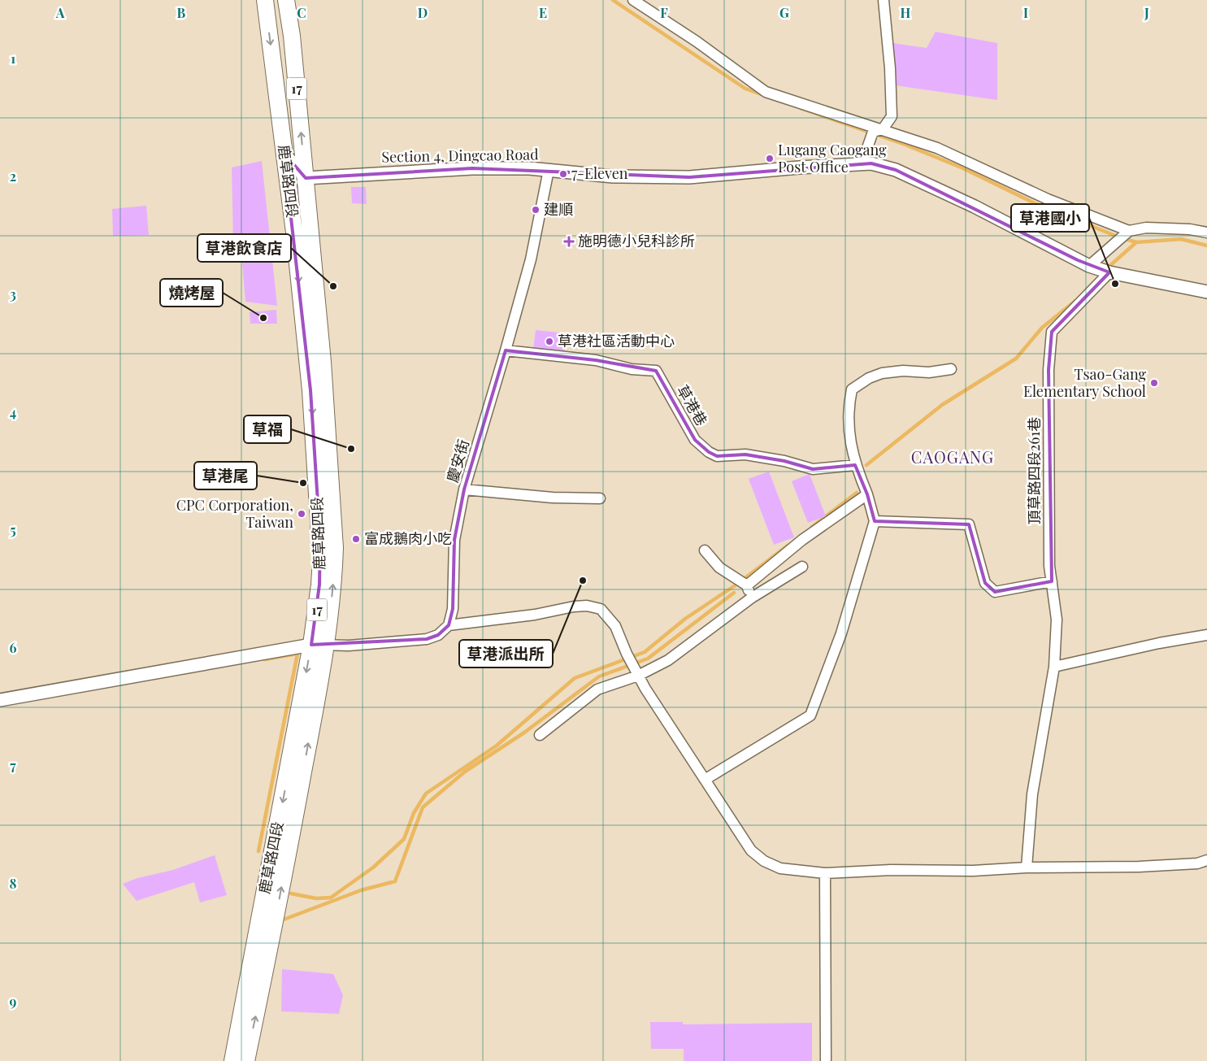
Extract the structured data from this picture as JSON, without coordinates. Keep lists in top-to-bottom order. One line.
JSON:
{"streets":{"main road":["17","鹿草路四段"],"street":["Section 4, Dingcao Road","草港巷","慶安街","頂草路四段261巷"]},"crossings":[["Section 4, Dingcao Road","鹿草路四段"],["Section 4, Dingcao Road","慶安街"],["Section 4, Dingcao Road","頂草路四段261巷"],["草港巷","慶安街"]],"districts":["CAOGANG"],"places":{"other":["Lugang Caogang Post Office","7-Eleven","建順","草港國小","草港飲食店","燒烤屋","草港社區活動中心","Tsao-Gang Elementary School","草福","草港尾","CPC Corporation, Taiwan","富成鵝肉小吃","草港派出所"],"health":["施明德小兒科診所"]},"grid":{"columns":["A","B","C","D","E","F","G","H","I","J"],"rows":["1","2","3","4","5","6","7","8","9"]}}
